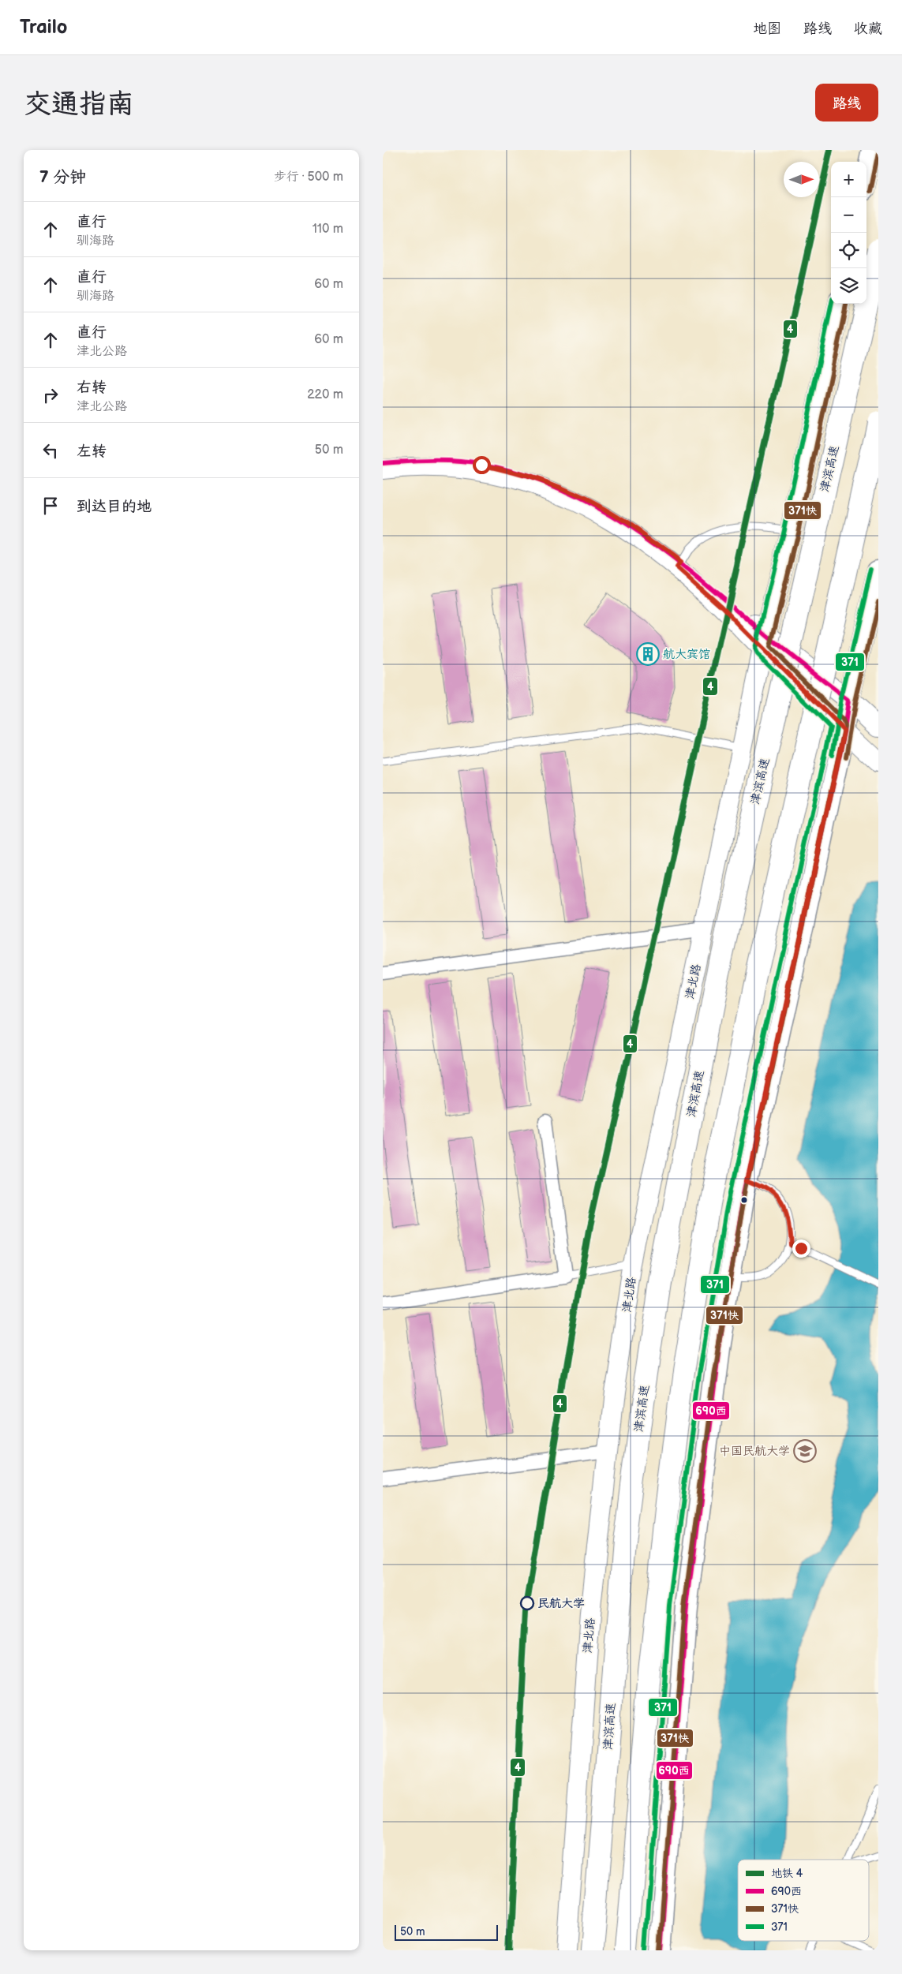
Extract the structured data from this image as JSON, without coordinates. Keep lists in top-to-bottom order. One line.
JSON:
{"streets":{"highway":["津滨高速"],"street":["津北路"]},"places":{"building":["航大宾馆"],"school or university":["中国民航大学"],"other":["民航大学"]},"lines":["metro line 4","transit line 371快","transit line 371","transit line 690西"],"legend":["地铁 4","690西","371快","371"],"scale_bar":"50 m","north":"right","page":{"header":"Trailo","nav":["地图","路线","收藏"],"buttons":"路线","title":"交通指南","heading":["7 分钟","步行 · 500 m"],"map_buttons":["+","−"],"list":[["直行","驯海路","110 m"],["直行","驯海路","60 m"],["直行","津北公路","60 m"],["右转","津北公路","220 m"],["左转","50 m"],"到达目的地"],"scale":"50 m"}}
